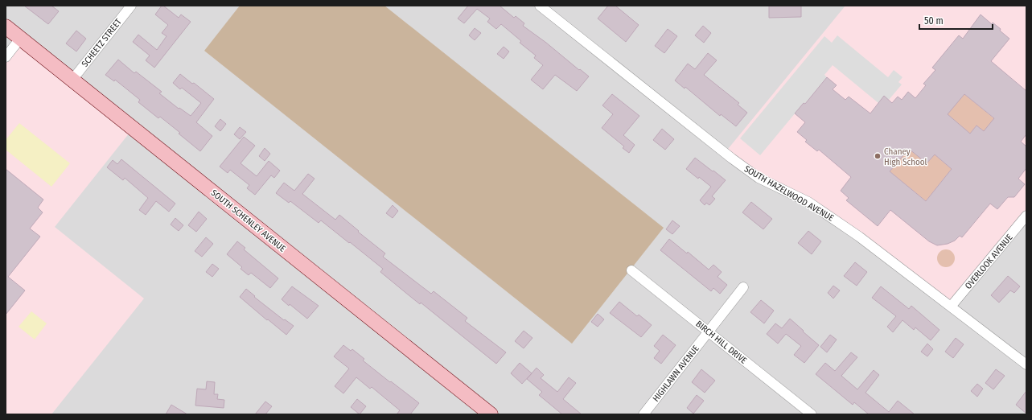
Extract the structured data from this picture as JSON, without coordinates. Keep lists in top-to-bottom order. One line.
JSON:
{"streets":{"street":["SCHEETZ STREET","SOUTH HAZELWOOD AVENUE","SOUTH SCHENLEY AVENUE","OVERLOOK AVENUE","BIRCH HILL DRIVE","HIGHLAWN AVENUE"]},"crossings":[["SCHEETZ STREET","SOUTH SCHENLEY AVENUE"],["SOUTH HAZELWOOD AVENUE","OVERLOOK AVENUE"],["BIRCH HILL DRIVE","HIGHLAWN AVENUE"]],"places":["Chaney High School"],"scale_bar":"50 m"}
